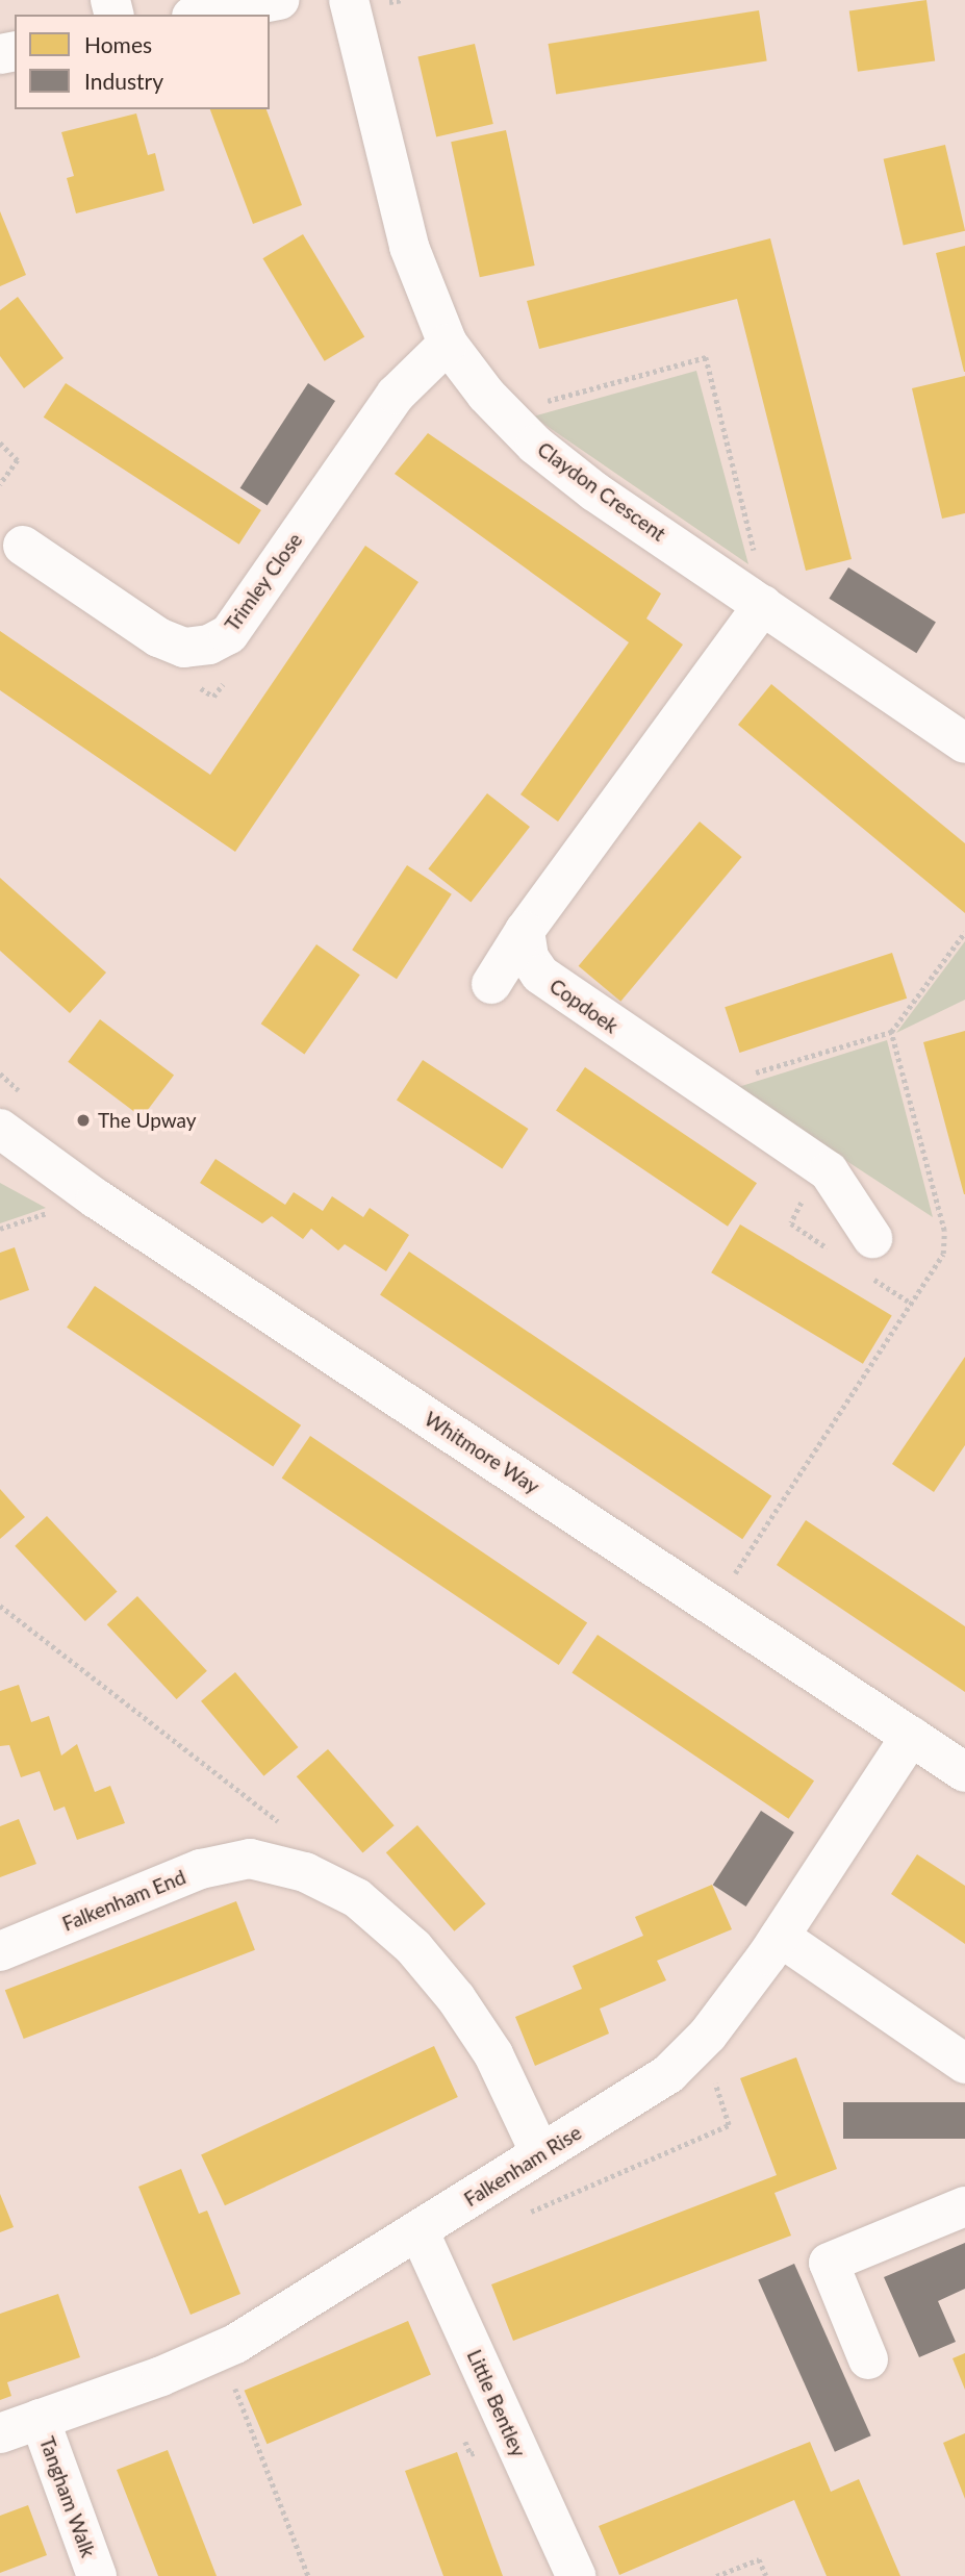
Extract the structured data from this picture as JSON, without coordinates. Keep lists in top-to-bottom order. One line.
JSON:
{"streets":{"street":["Claydon Crescent","Trimley Close","Copdoek","Whitmore Way","Falkenham End","Falkenham Rise","Little Bentley","Tangham Walk"]},"crossings":[["Claydon Crescent","Trimley Close"],["Whitmore Way","Falkenham Rise"],["Falkenham End","Falkenham Rise"],["Falkenham Rise","Little Bentley"],["Falkenham Rise","Tangham Walk"]],"places":["The Upway"],"legend":["Homes","Industry"]}
